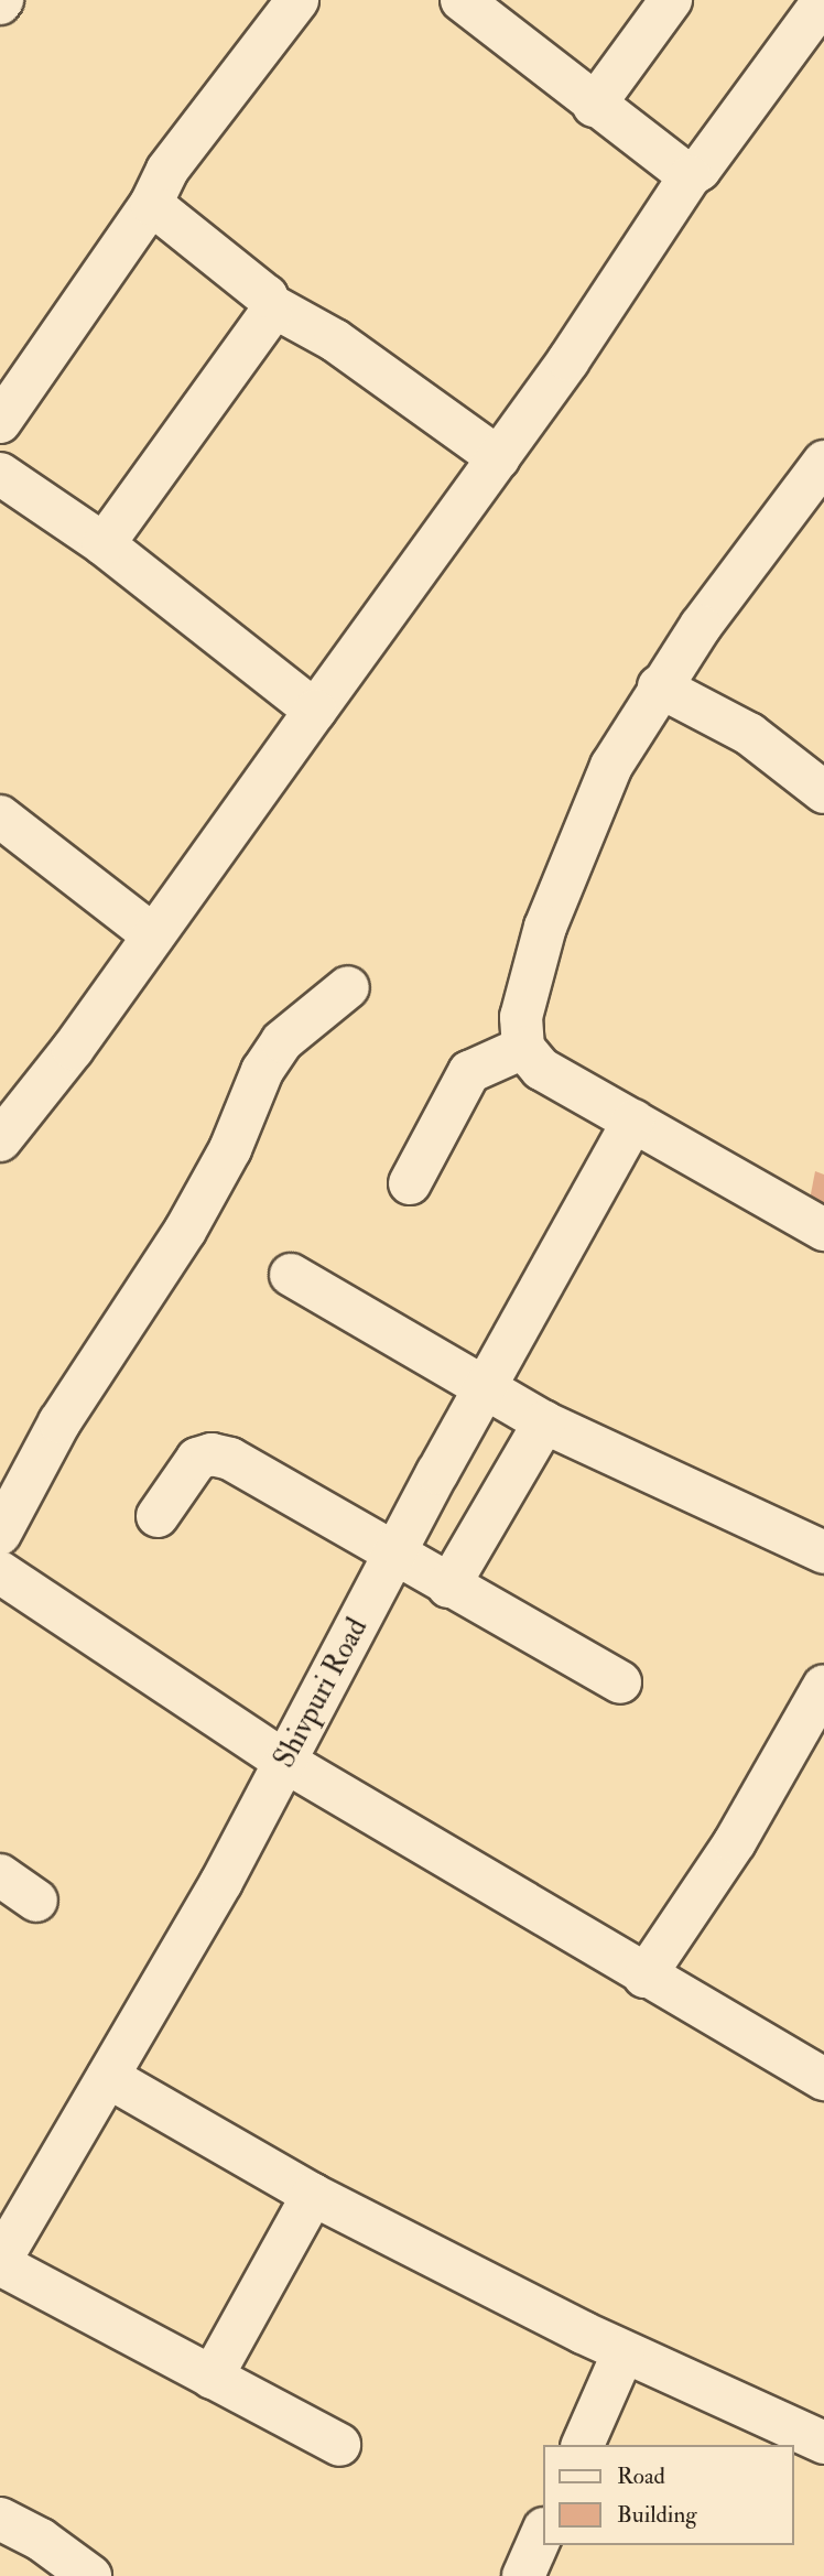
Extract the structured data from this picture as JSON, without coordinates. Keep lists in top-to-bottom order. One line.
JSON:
{"streets":{"street":["Shivpuri Road"]},"legend":["Road","Building"]}
